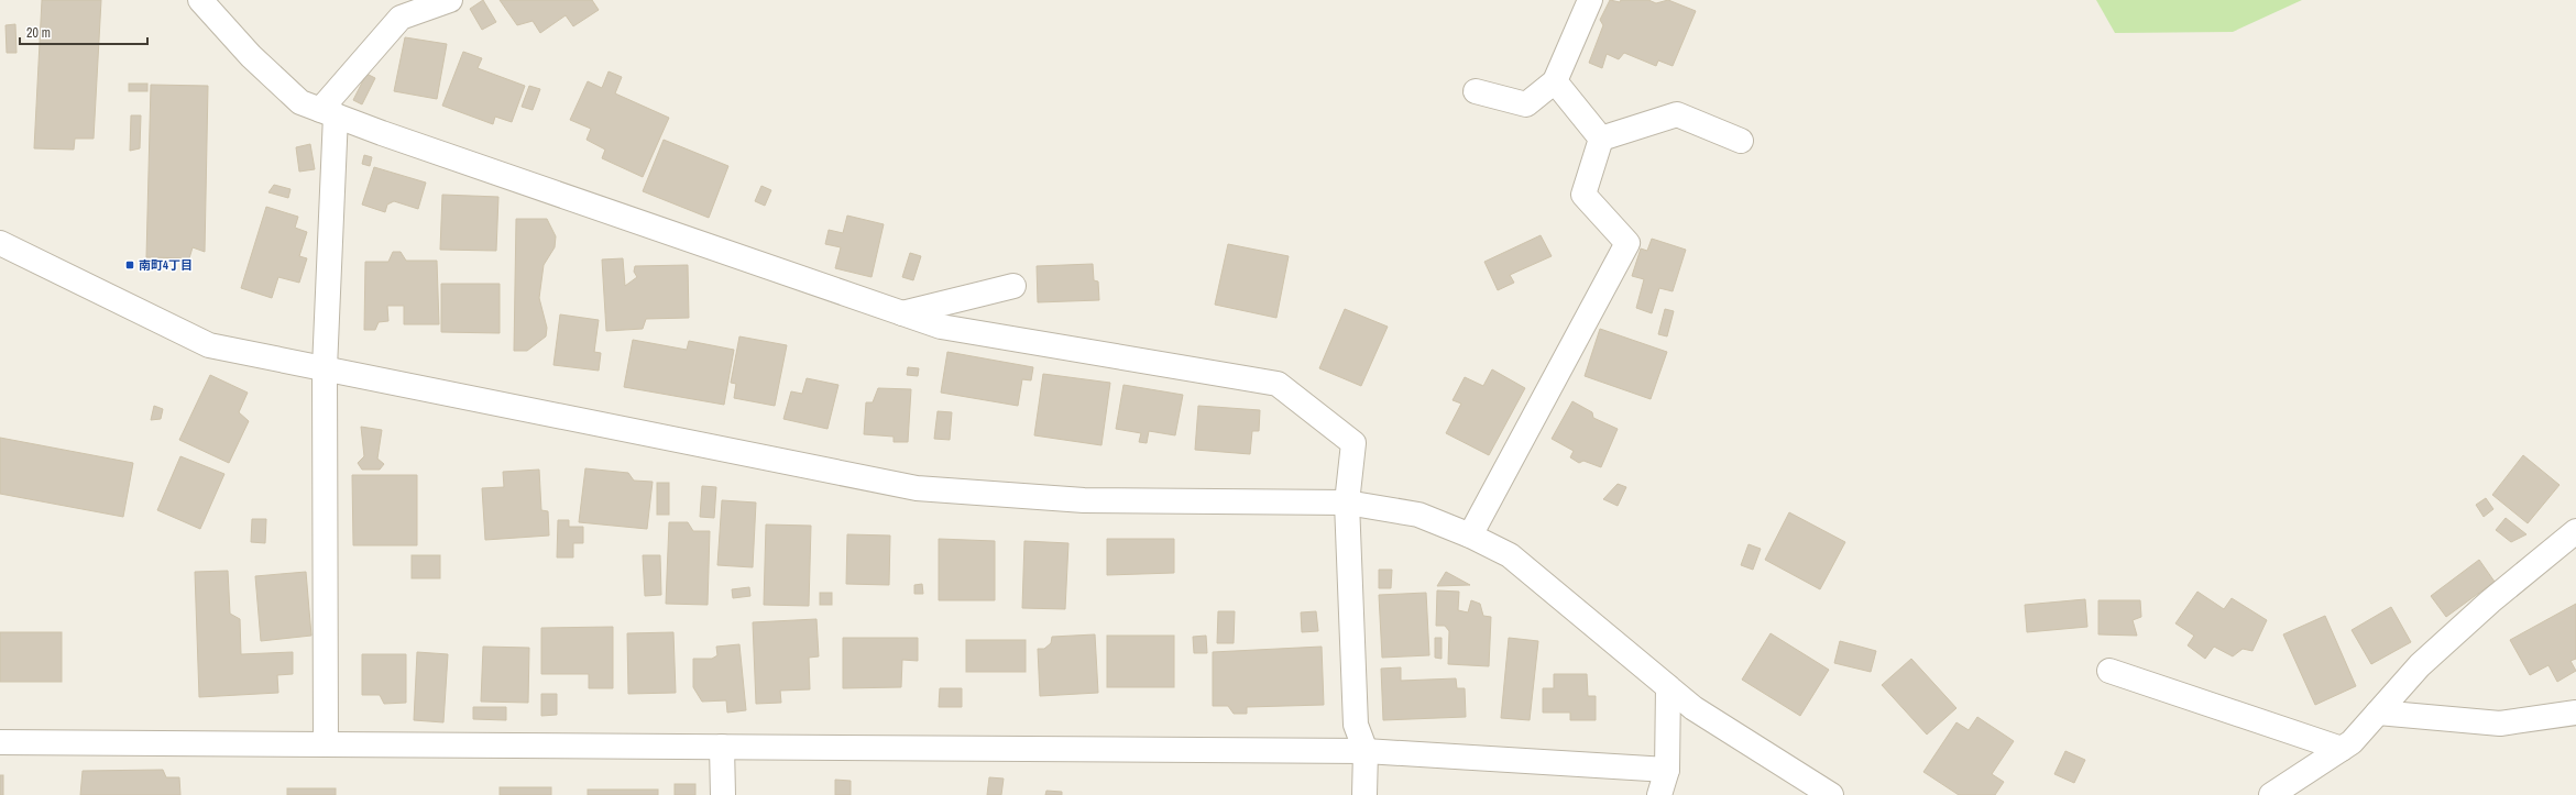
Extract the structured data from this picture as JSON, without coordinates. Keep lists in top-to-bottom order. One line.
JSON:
{"places":{"transit":["南町4丁目"]},"scale_bar":"20 m"}
